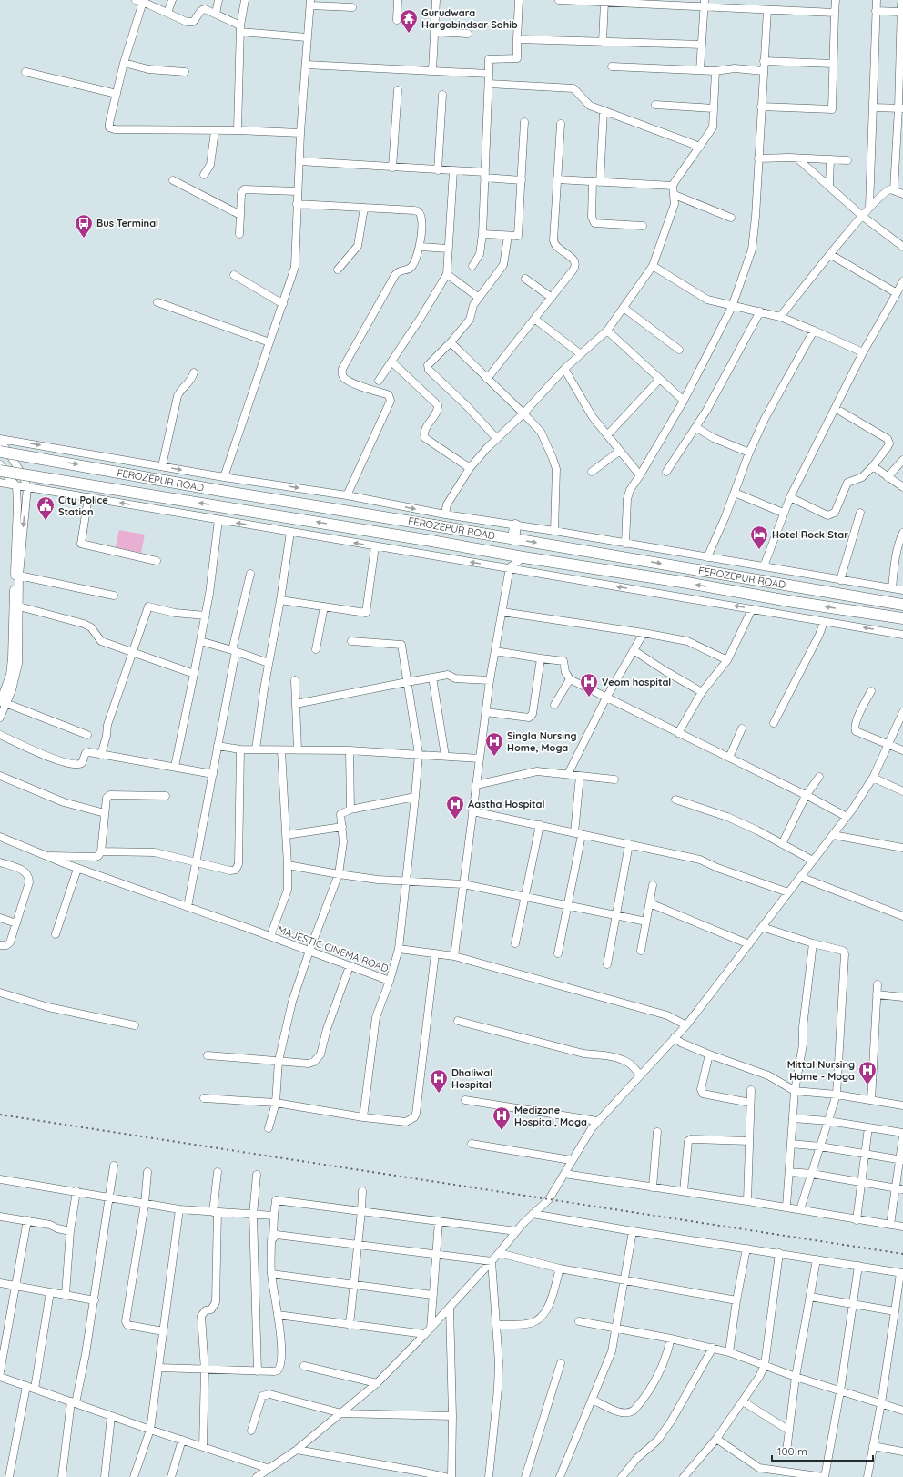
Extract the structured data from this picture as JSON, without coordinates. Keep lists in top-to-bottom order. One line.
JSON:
{"streets":{"highway":["FEROZEPUR ROAD"],"street":["MAJESTIC CINEMA ROAD"]},"places":{"temple":["Gurudwara Hargobindsar Sahib"],"bus stop":["Bus Terminal"],"public building":["City Police Station"],"hotel":["Hotel Rock Star"],"hospital":["Veom hospital","Singla Nursing Home, Moga","Aastha Hospital","Mittal Nursing Home - Moga","Dhaliwal Hospital","Medizone Hospital, Moga"]},"scale_bar":"100 m"}
